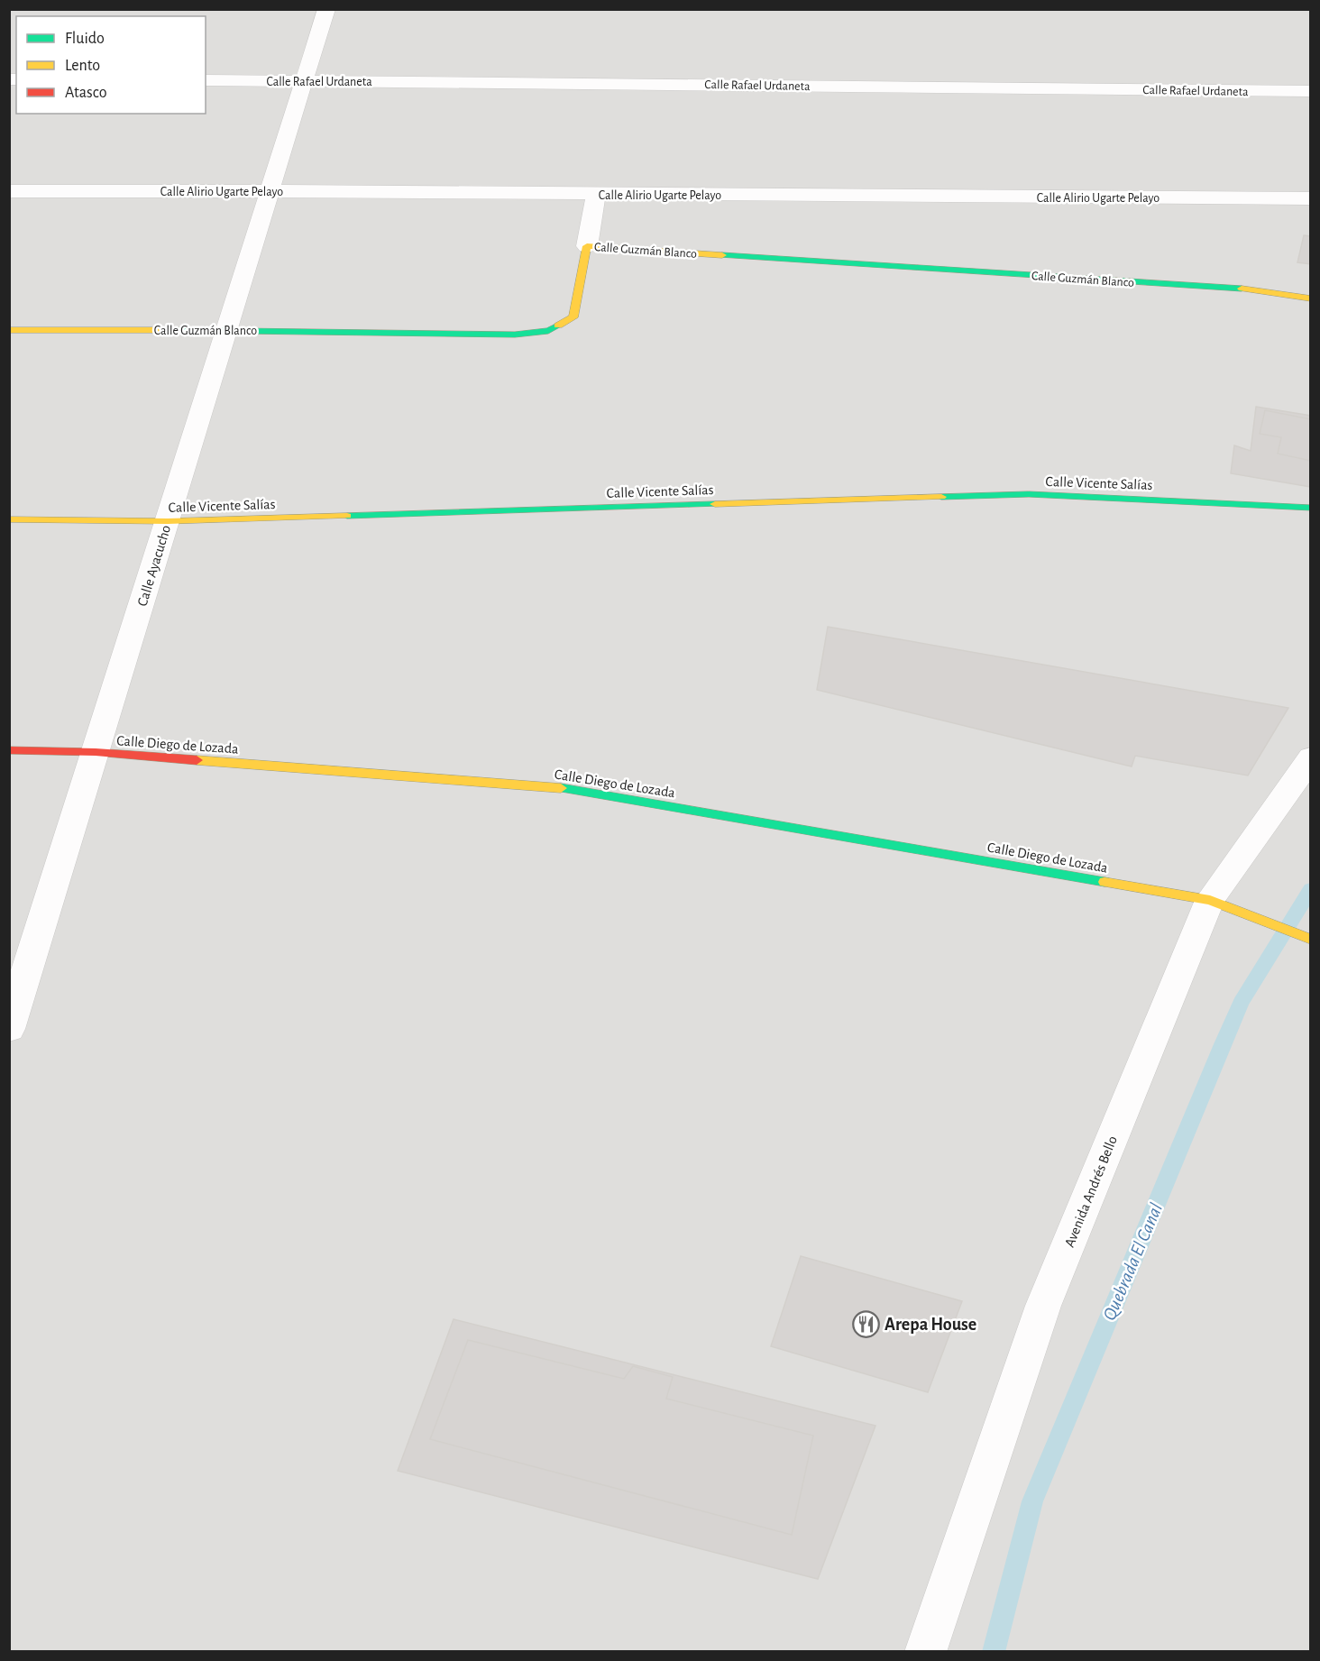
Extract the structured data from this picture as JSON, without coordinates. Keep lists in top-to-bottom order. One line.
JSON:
{"streets":{"street":["Calle Rafael Urdaneta","Calle Alirio Ugarte Pelayo","Calle Guzmán Blanco","Calle Vicente Salías","Calle Ayacucho","Calle Diego de Lozada","Avenida Andrés Bello"]},"crossings":[["Calle Rafael Urdaneta","Calle Ayacucho"],["Calle Alirio Ugarte Pelayo","Calle Ayacucho"],["Calle Guzmán Blanco","Calle Ayacucho"],["Calle Vicente Salías","Calle Ayacucho"],["Calle Ayacucho","Calle Diego de Lozada"],["Calle Diego de Lozada","Avenida Andrés Bello"]],"water":["Quebrada El Canal"],"places":{"restaurant":["Arepa House"]},"legend":["Fluido","Lento","Atasco"]}
